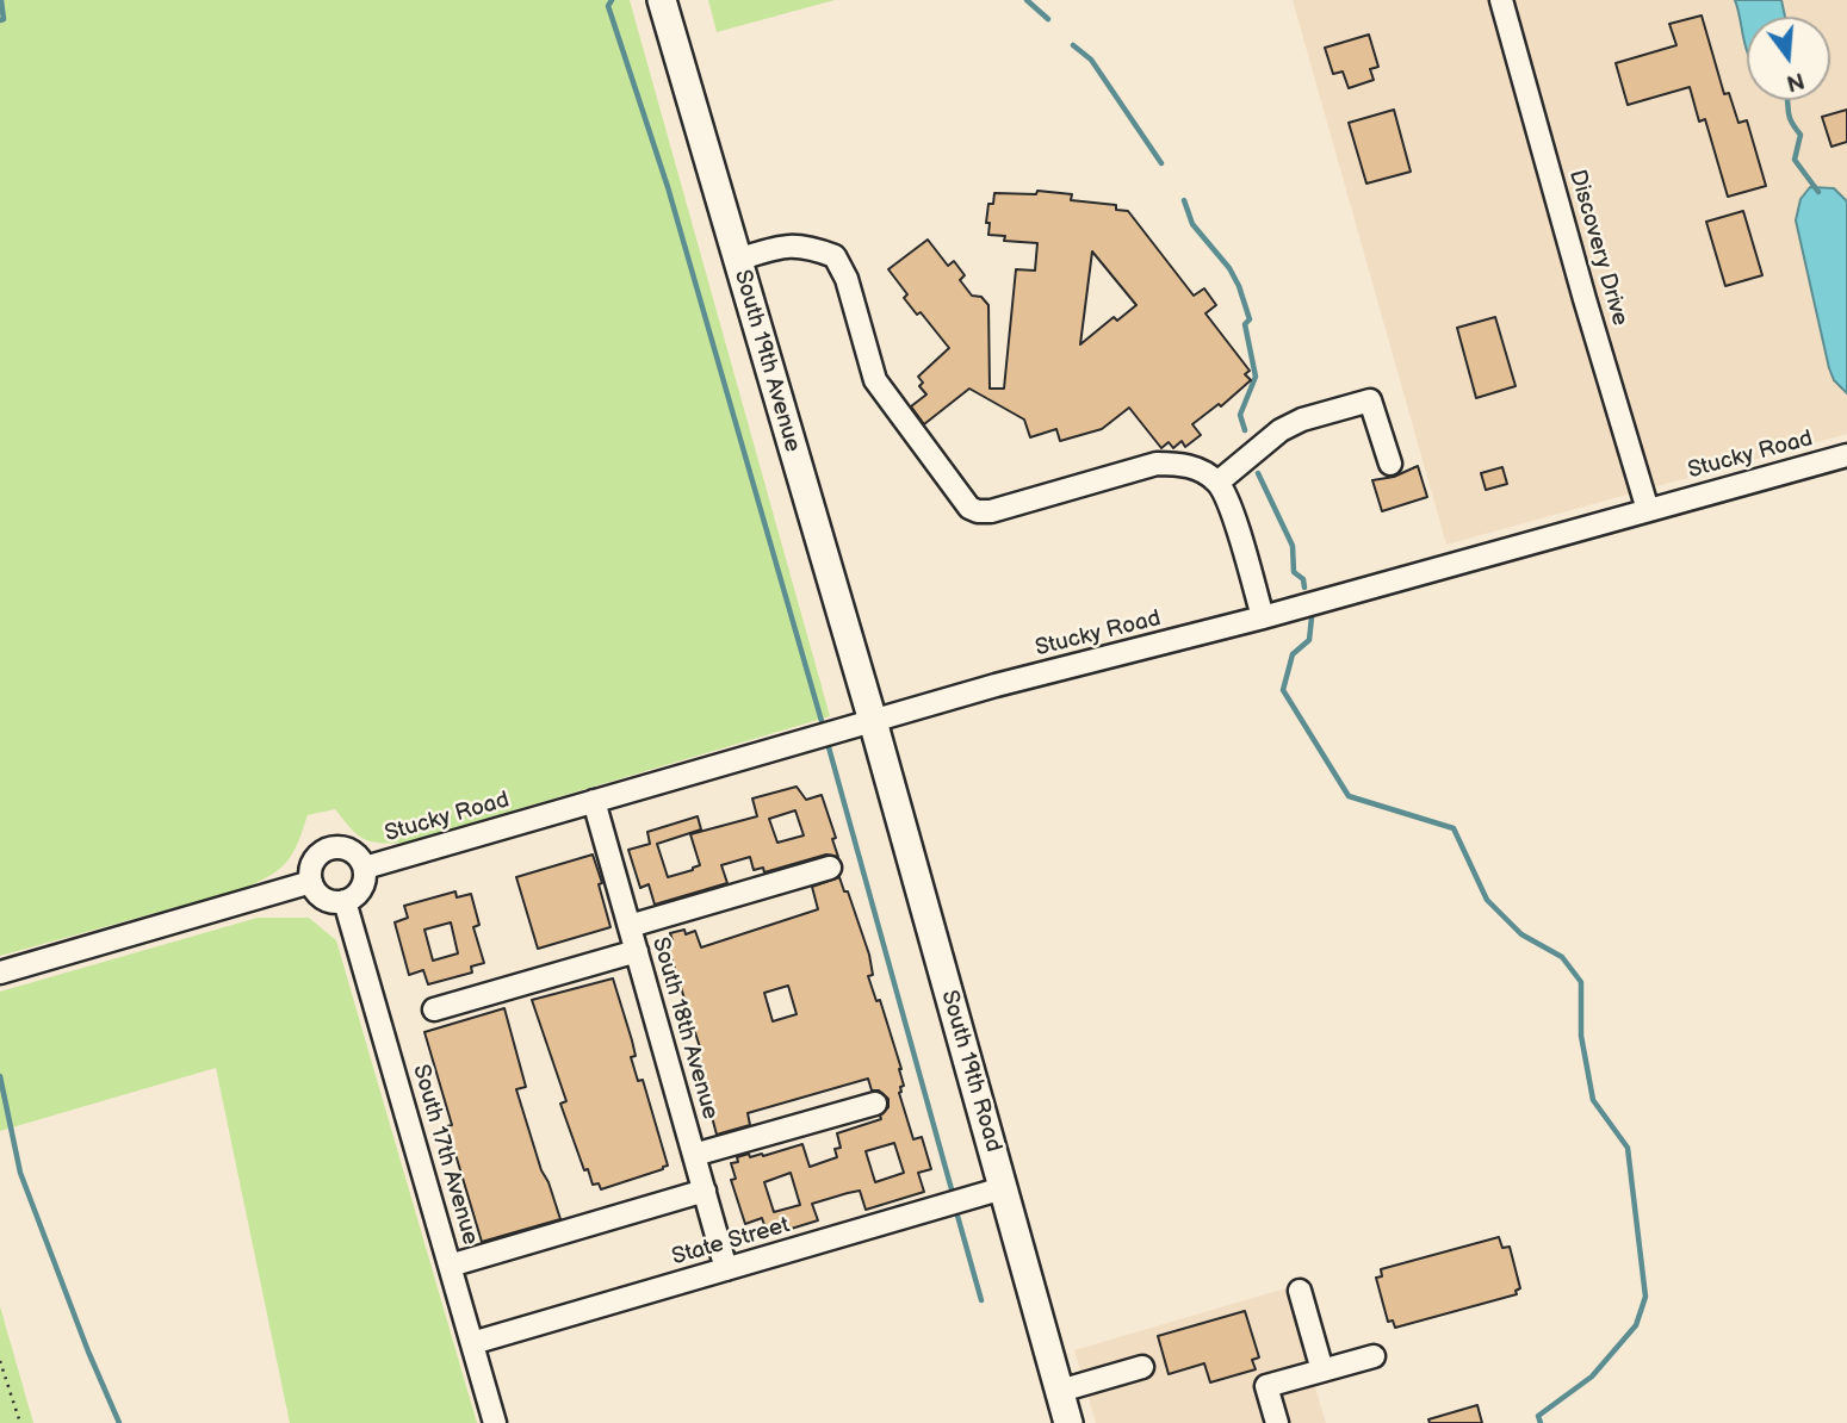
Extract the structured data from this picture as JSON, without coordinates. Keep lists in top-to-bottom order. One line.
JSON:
{"streets":{"main road":["South 19th Avenue","South 19th Road"],"street":["Discovery Drive","Stucky Road","South 18th Avenue","South 17th Avenue","State Street"]},"crossings":[["Discovery Drive","Stucky Road"],["South 19th Avenue","Stucky Road"],["South 19th Avenue","South 19th Road"],["Stucky Road","South 18th Avenue"],["Stucky Road","South 19th Road"],["Stucky Road","South 17th Avenue"],["South 18th Avenue","State Street"],["South 19th Road","State Street"],["South 17th Avenue","State Street"]],"north":"bottom"}
